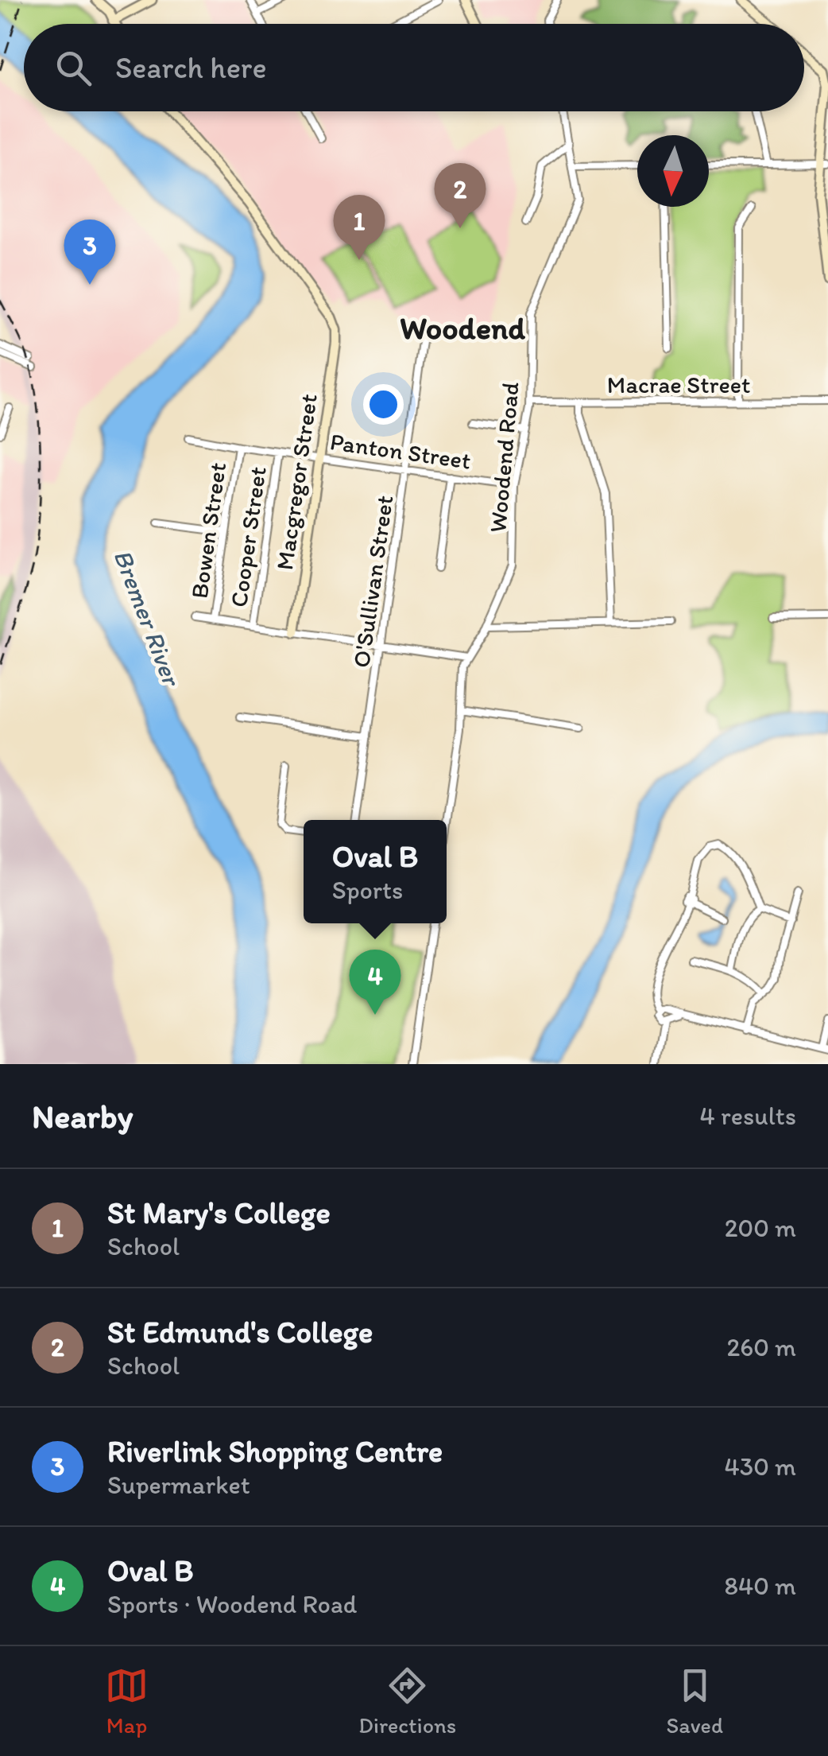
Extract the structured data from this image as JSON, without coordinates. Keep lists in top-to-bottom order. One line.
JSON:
{"streets":{"street":["Macrae Street","Panton Street","Woodend Road","Macgregor Street","Bowen Street","Cooper Street","O'Sullivan Street"]},"crossings":[["Macrae Street","Woodend Road"],["Panton Street","Woodend Road"],["Panton Street","Macgregor Street"],["Panton Street","Bowen Street"],["Panton Street","Cooper Street"],["Panton Street","O'Sullivan Street"]],"districts":["Woodend"],"water":["Bremer River"],"north":"bottom","page":{"search":"Search here","pins":["2","1","3","4"],"popup":["Oval B","Sports"],"heading":["Nearby","4 results"],"list":[{"mark":"1","name":"St Mary's College","note":"School","value":"200 m"},{"mark":"2","name":"St Edmund's College","note":"School","value":"260 m"},{"mark":"3","name":"Riverlink Shopping Centre","note":"Supermarket","value":"430 m"},{"mark":"4","name":"Oval B","note":"Sports · Woodend Road","value":"840 m"}],"nav":["Map","Directions","Saved"]}}
